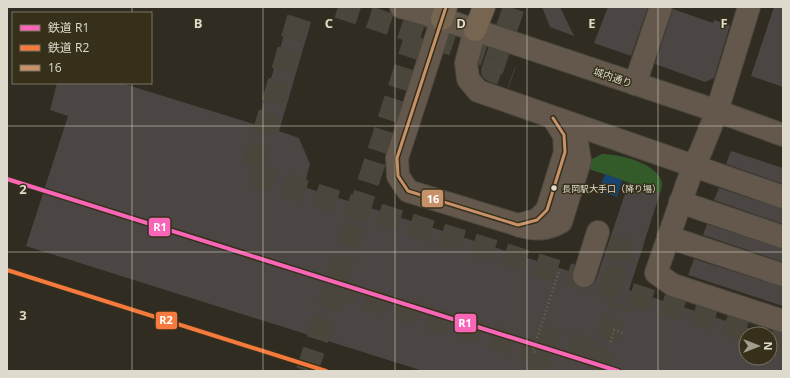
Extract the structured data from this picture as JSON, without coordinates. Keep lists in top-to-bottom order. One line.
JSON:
{"streets":{"street":["城内通り"]},"places":["長岡駅大手口（降り場）"],"lines":["transit line 16","rail line R1","rail line R2"],"legend":["鉄道 R1","鉄道 R2","16"],"north":"right","grid":{"columns":["B","C","D","E","F"],"rows":["2","3"]}}
